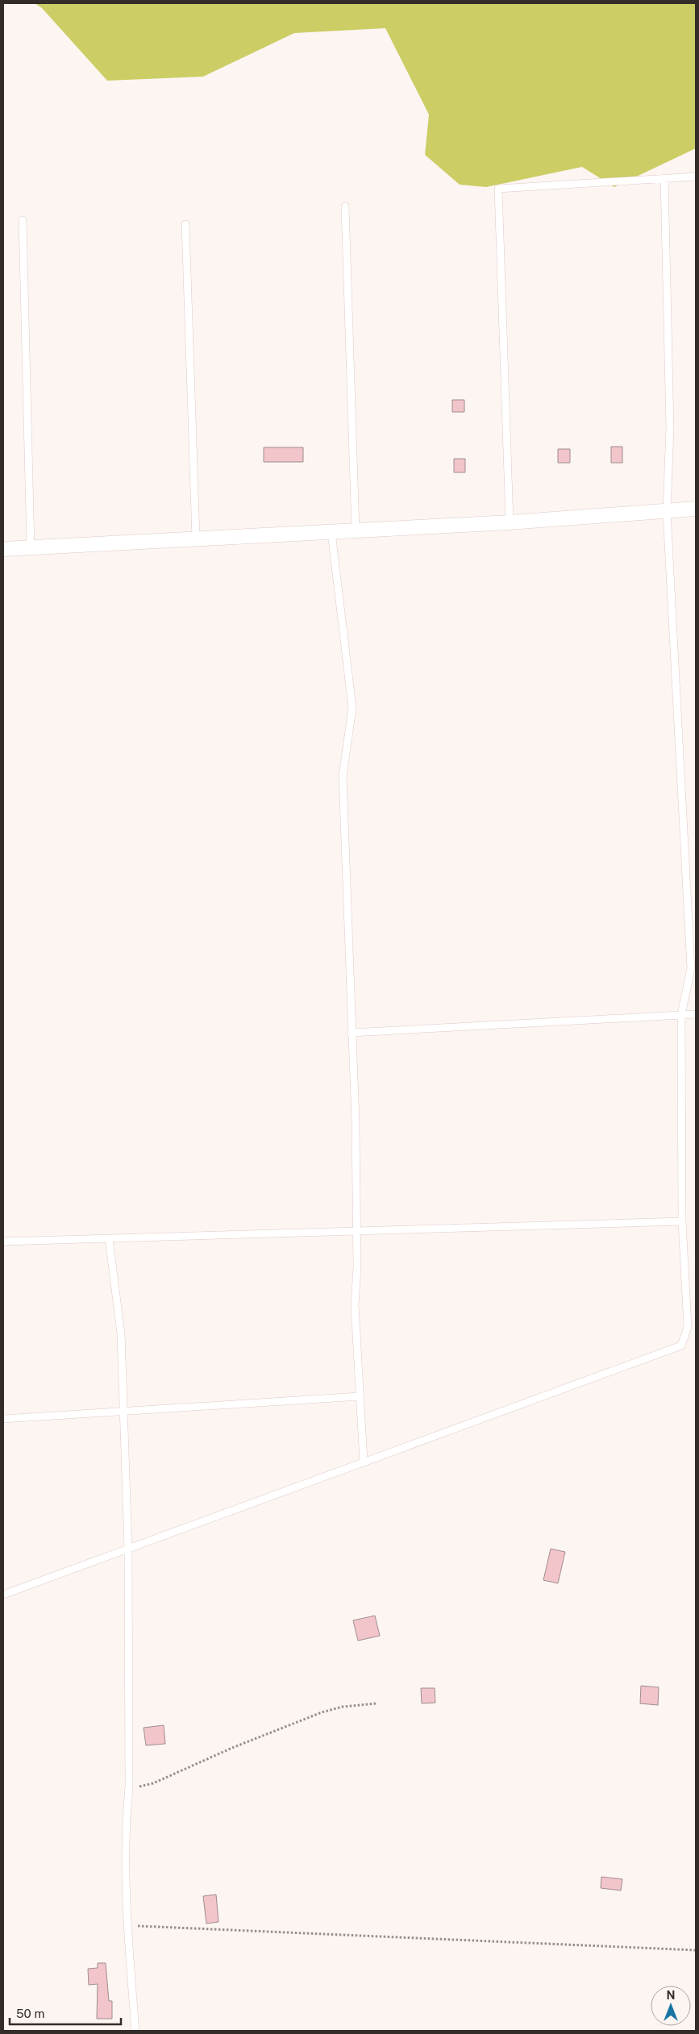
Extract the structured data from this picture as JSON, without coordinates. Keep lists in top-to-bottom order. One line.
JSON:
{"scale_bar":"50 m","north":"top"}
